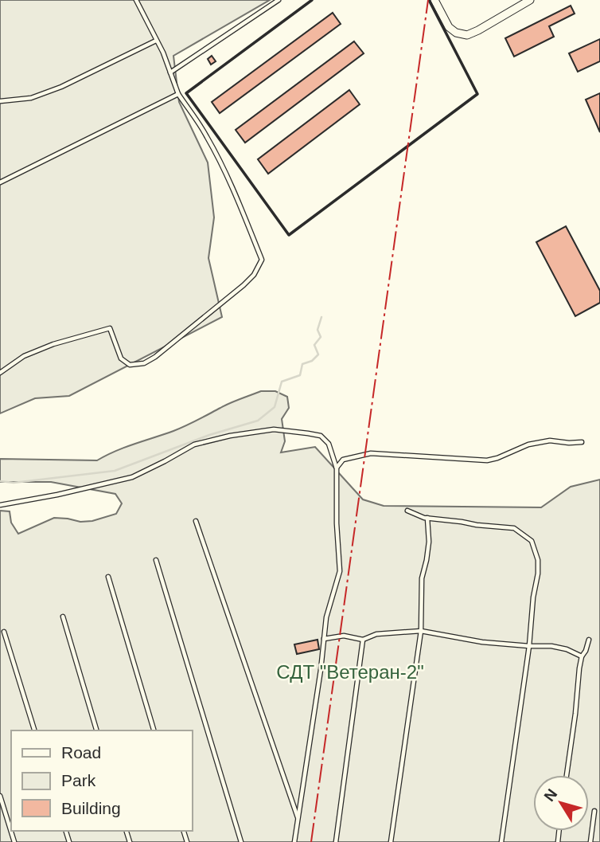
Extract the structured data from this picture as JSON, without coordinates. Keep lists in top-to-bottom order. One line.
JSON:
{"parks":["СДТ \"Ветеран-2\""],"legend":["Road","Park","Building"],"north":"top left"}
